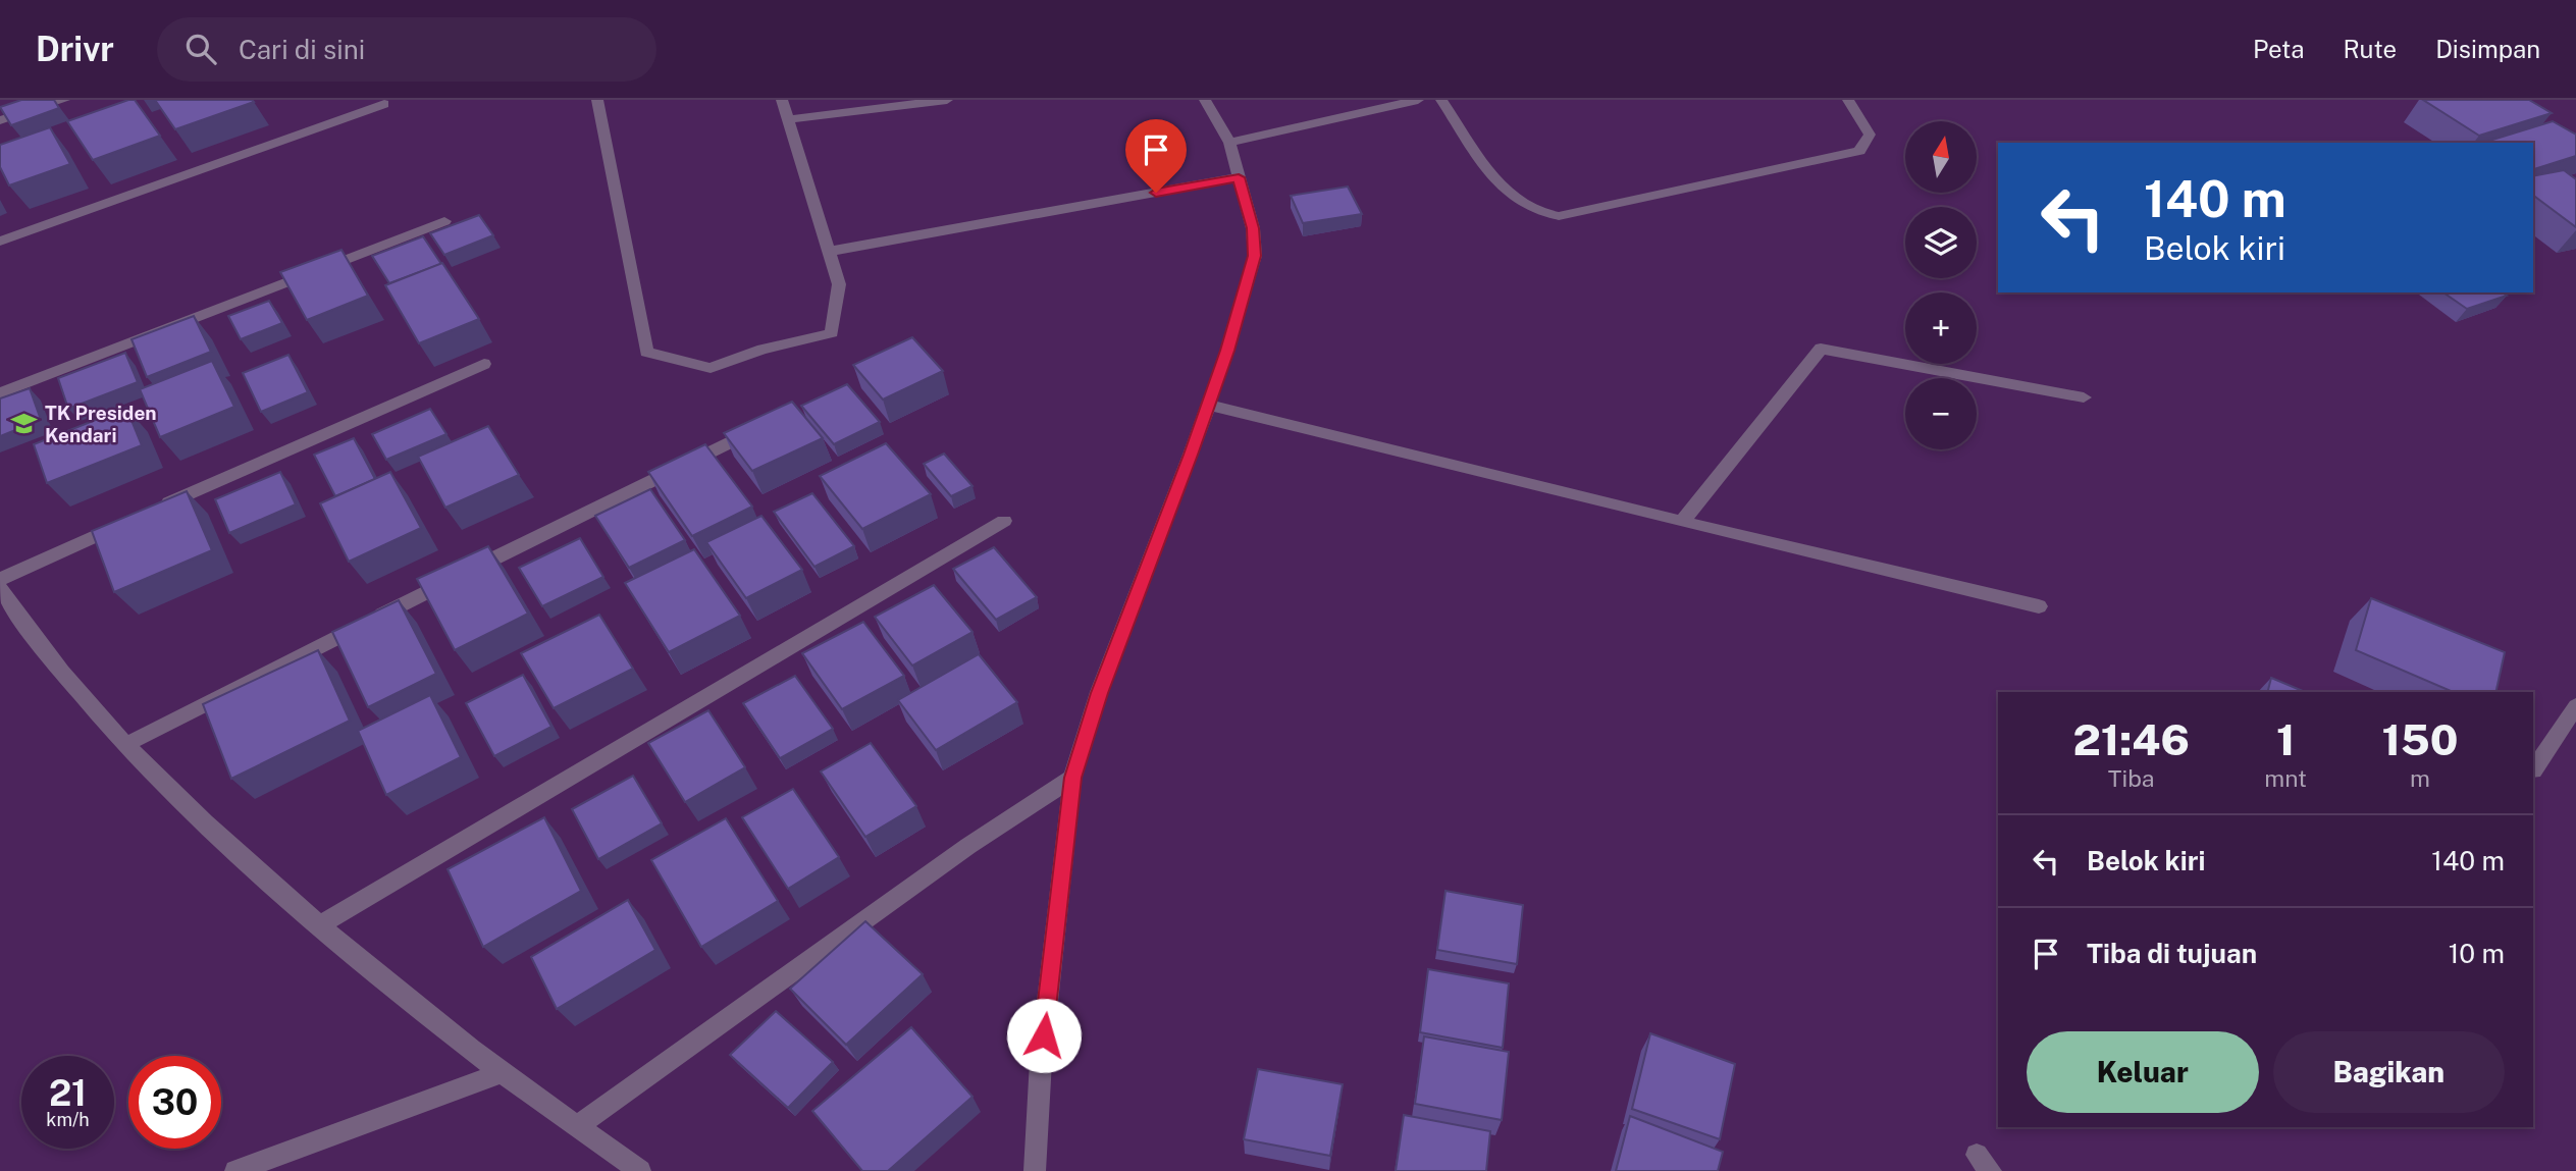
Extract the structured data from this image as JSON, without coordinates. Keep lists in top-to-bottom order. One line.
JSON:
{"places":{"school or university":["TK Presiden Kendari"]},"north":"top","page":{"header":"Drivr","search":"Cari di sini","nav":["Peta","Rute","Disimpan"],"map_buttons":["+","−"],"turn":["140 m","Belok kiri"],"eta":["21:46","Tiba","1","mnt","150","m"],"list":[{"name":"Belok kiri","value":"140 m"},{"name":"Tiba di tujuan","value":"10 m"}],"buttons":["Keluar","Bagikan"],"speed":"21 km/h","limit":"30"}}
